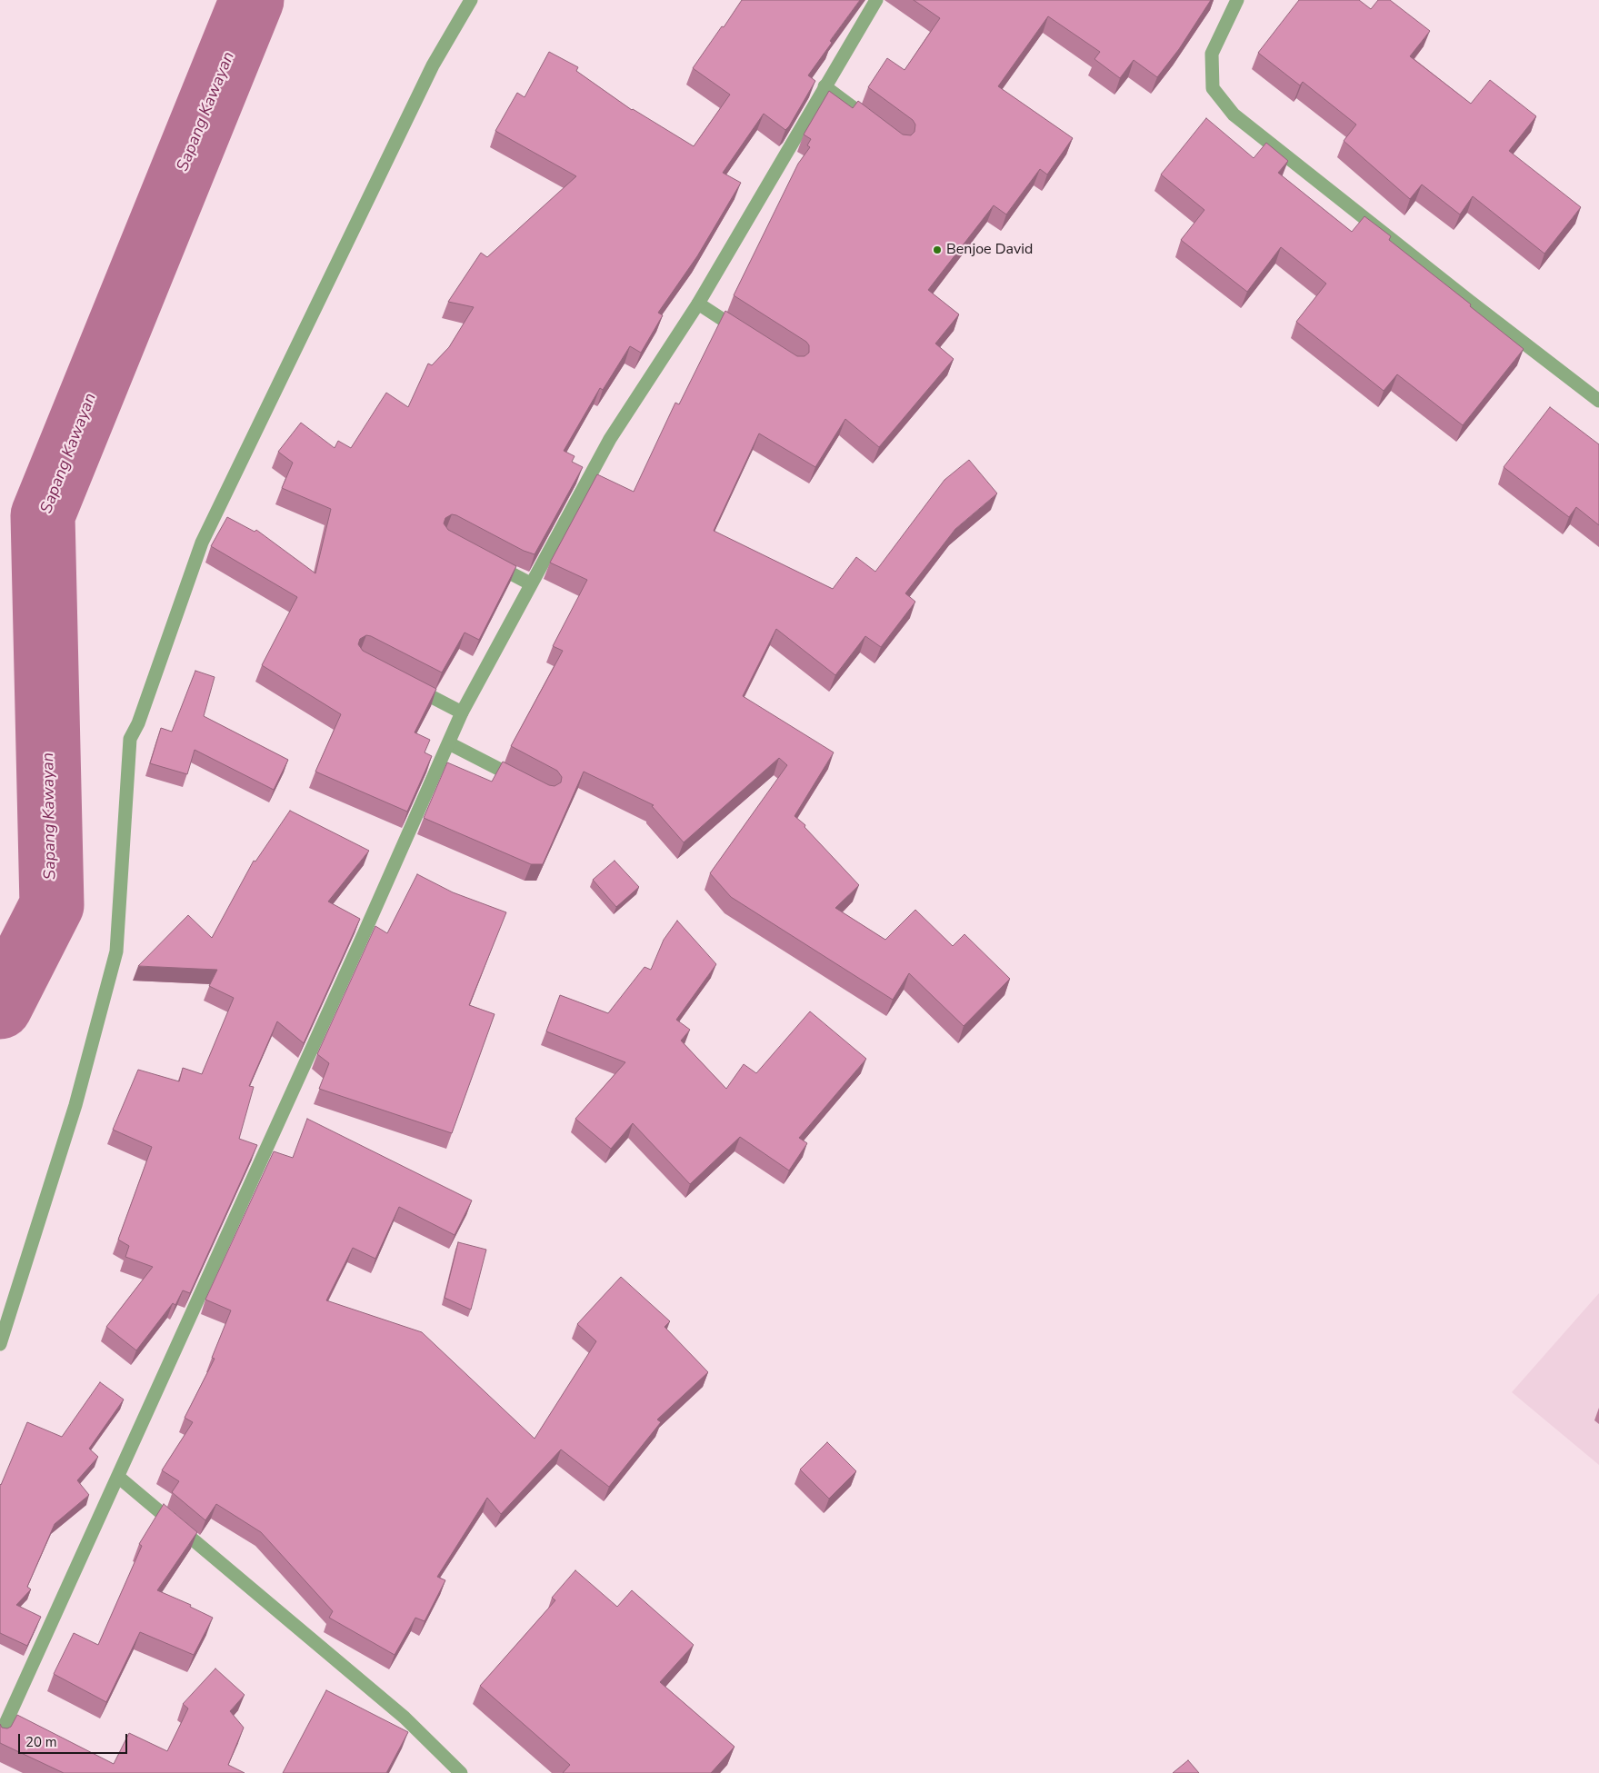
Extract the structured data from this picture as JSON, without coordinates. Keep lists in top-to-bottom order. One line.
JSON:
{"water":["Sapang Kawayan"],"places":["Benjoe David"],"scale_bar":"20 m"}
